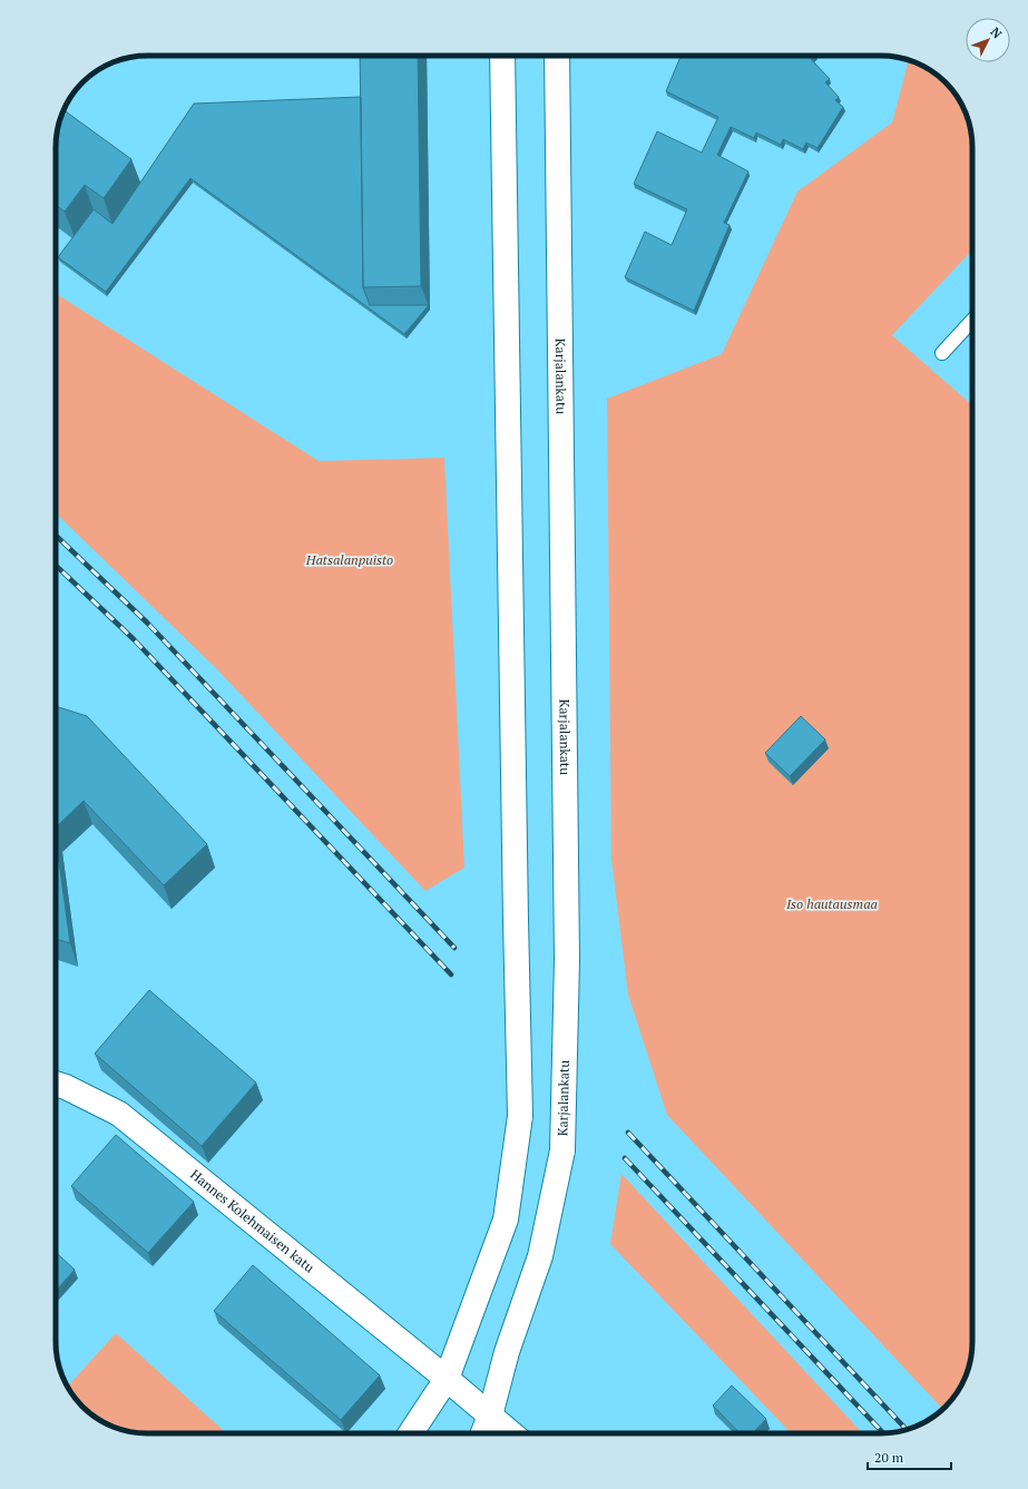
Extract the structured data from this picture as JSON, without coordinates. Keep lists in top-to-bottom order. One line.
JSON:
{"streets":{"main road":["Karjalankatu","Hannes Kolehmaisen katu"]},"crossings":[["Karjalankatu","Hannes Kolehmaisen katu"]],"parks":["Hatsalanpuisto","Iso hautausmaa"],"scale_bar":"20 m","north":"top right"}
